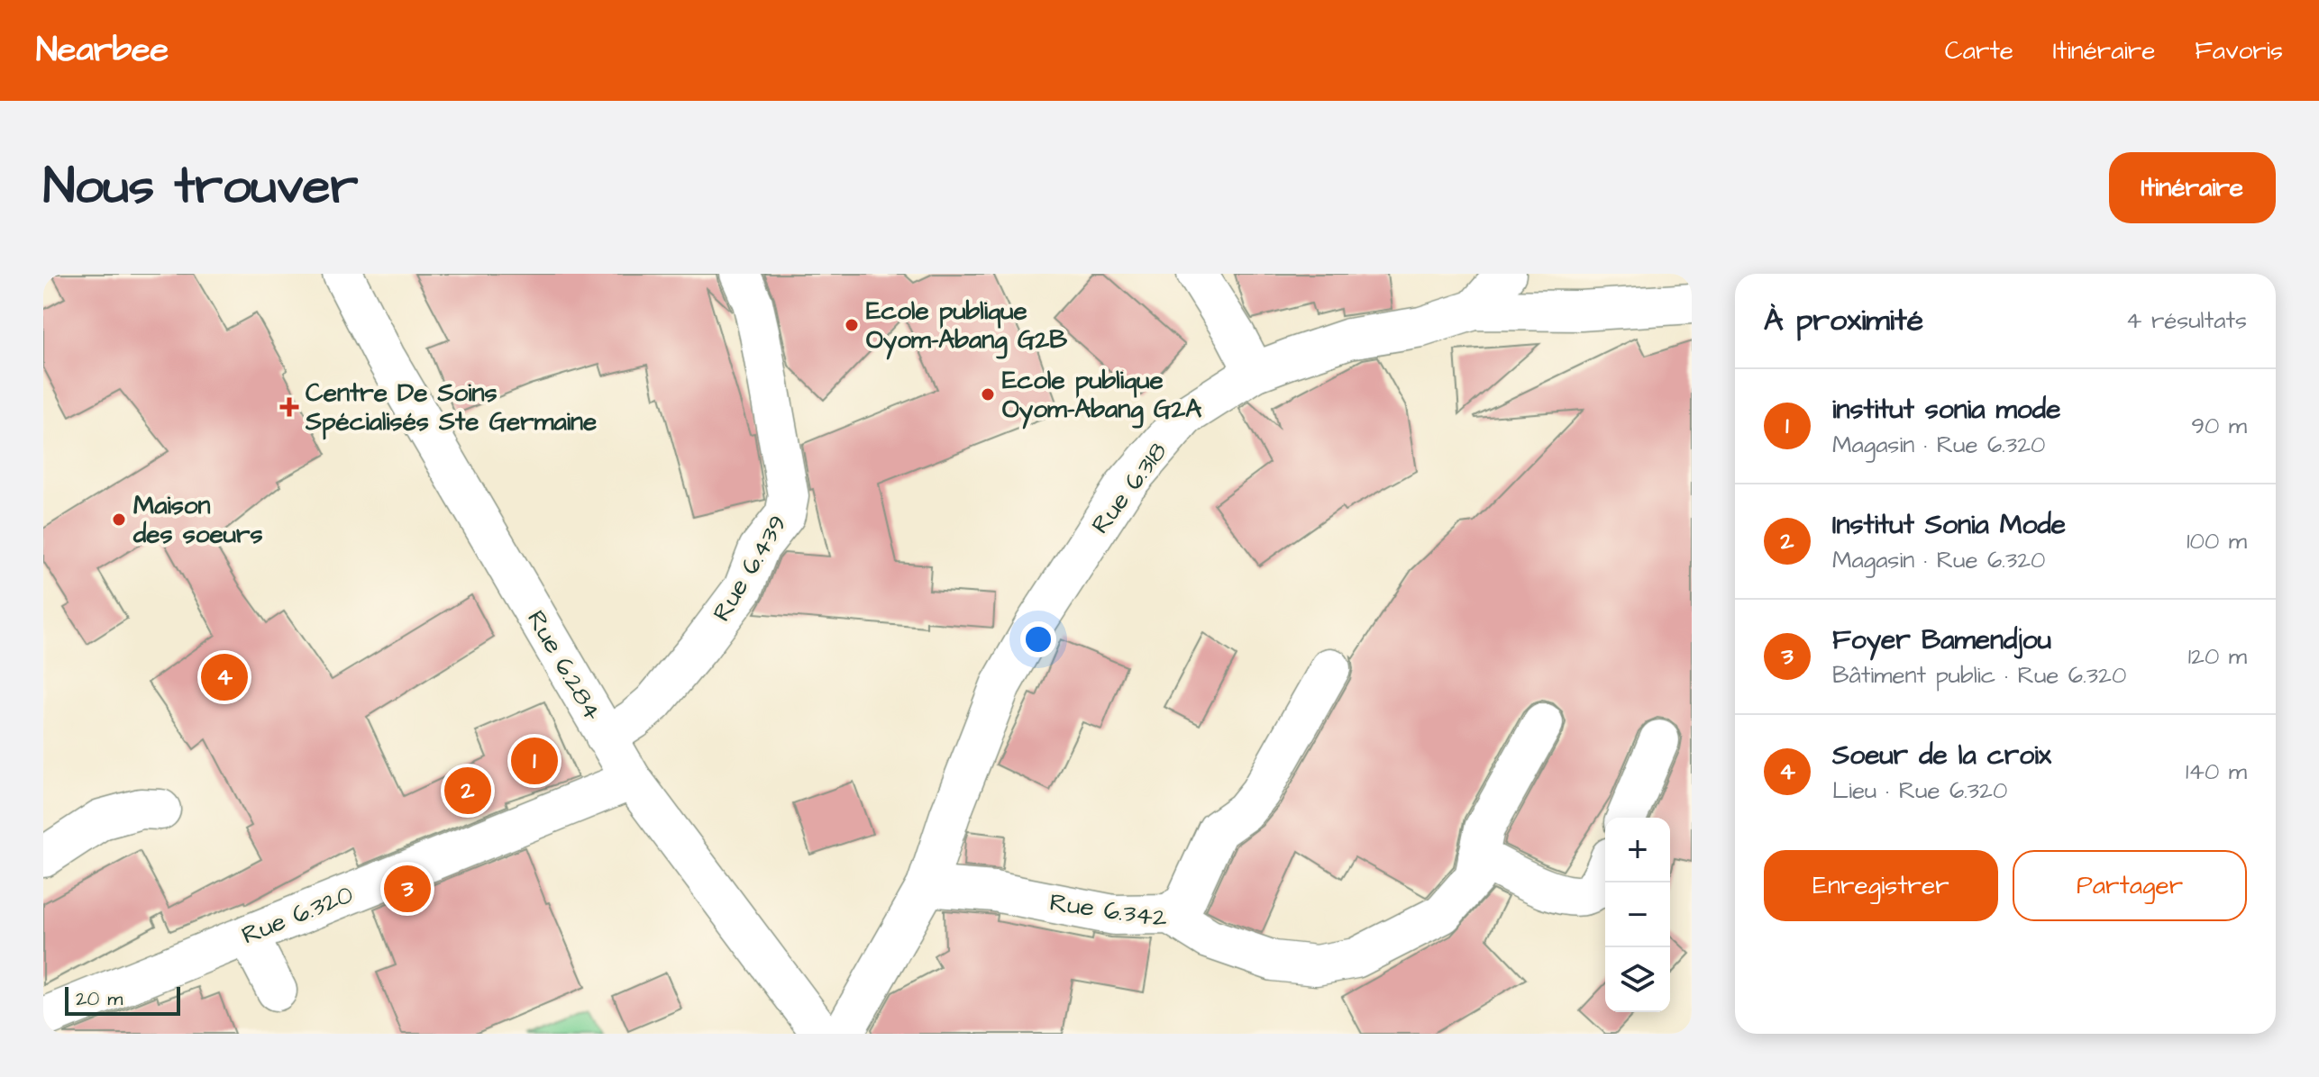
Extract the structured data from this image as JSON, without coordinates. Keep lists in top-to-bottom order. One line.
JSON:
{"streets":{"street":["Rue 6.318","Rue 6.439","Rue 6.284","Rue 6.342","Rue 6.320"]},"crossings":[["Rue 6.318","Rue 6.342"],["Rue 6.439","Rue 6.284"],["Rue 6.284","Rue 6.320"]],"places":{"other":["Ecole publique Oyom-Abang G2B","Ecole publique Oyom-Abang G2A","Maison des soeurs"],"health":["Centre De Soins Spécialisés Ste Germaine"]},"scale_bar":"20 m","page":{"header":"Nearbee","nav":["Carte","Itinéraire","Favoris"],"title":"Nous trouver","buttons":["Itinéraire",["Enregistrer","Partager"]],"heading":["À proximité","4 résultats"],"list":[{"mark":"1","name":"institut sonia mode","note":"Magasin · Rue 6.320","value":"90 m"},{"mark":"2","name":"Institut Sonia Mode","note":"Magasin · Rue 6.320","value":"100 m"},{"mark":"3","name":"Foyer Bamendjou","note":"Bâtiment public · Rue 6.320","value":"120 m"},{"mark":"4","name":"Soeur de la croix","note":"Lieu · Rue 6.320","value":"140 m"}],"pins":["4","1","2","3"],"map_buttons":["+","−"],"scale":"20 m"}}
